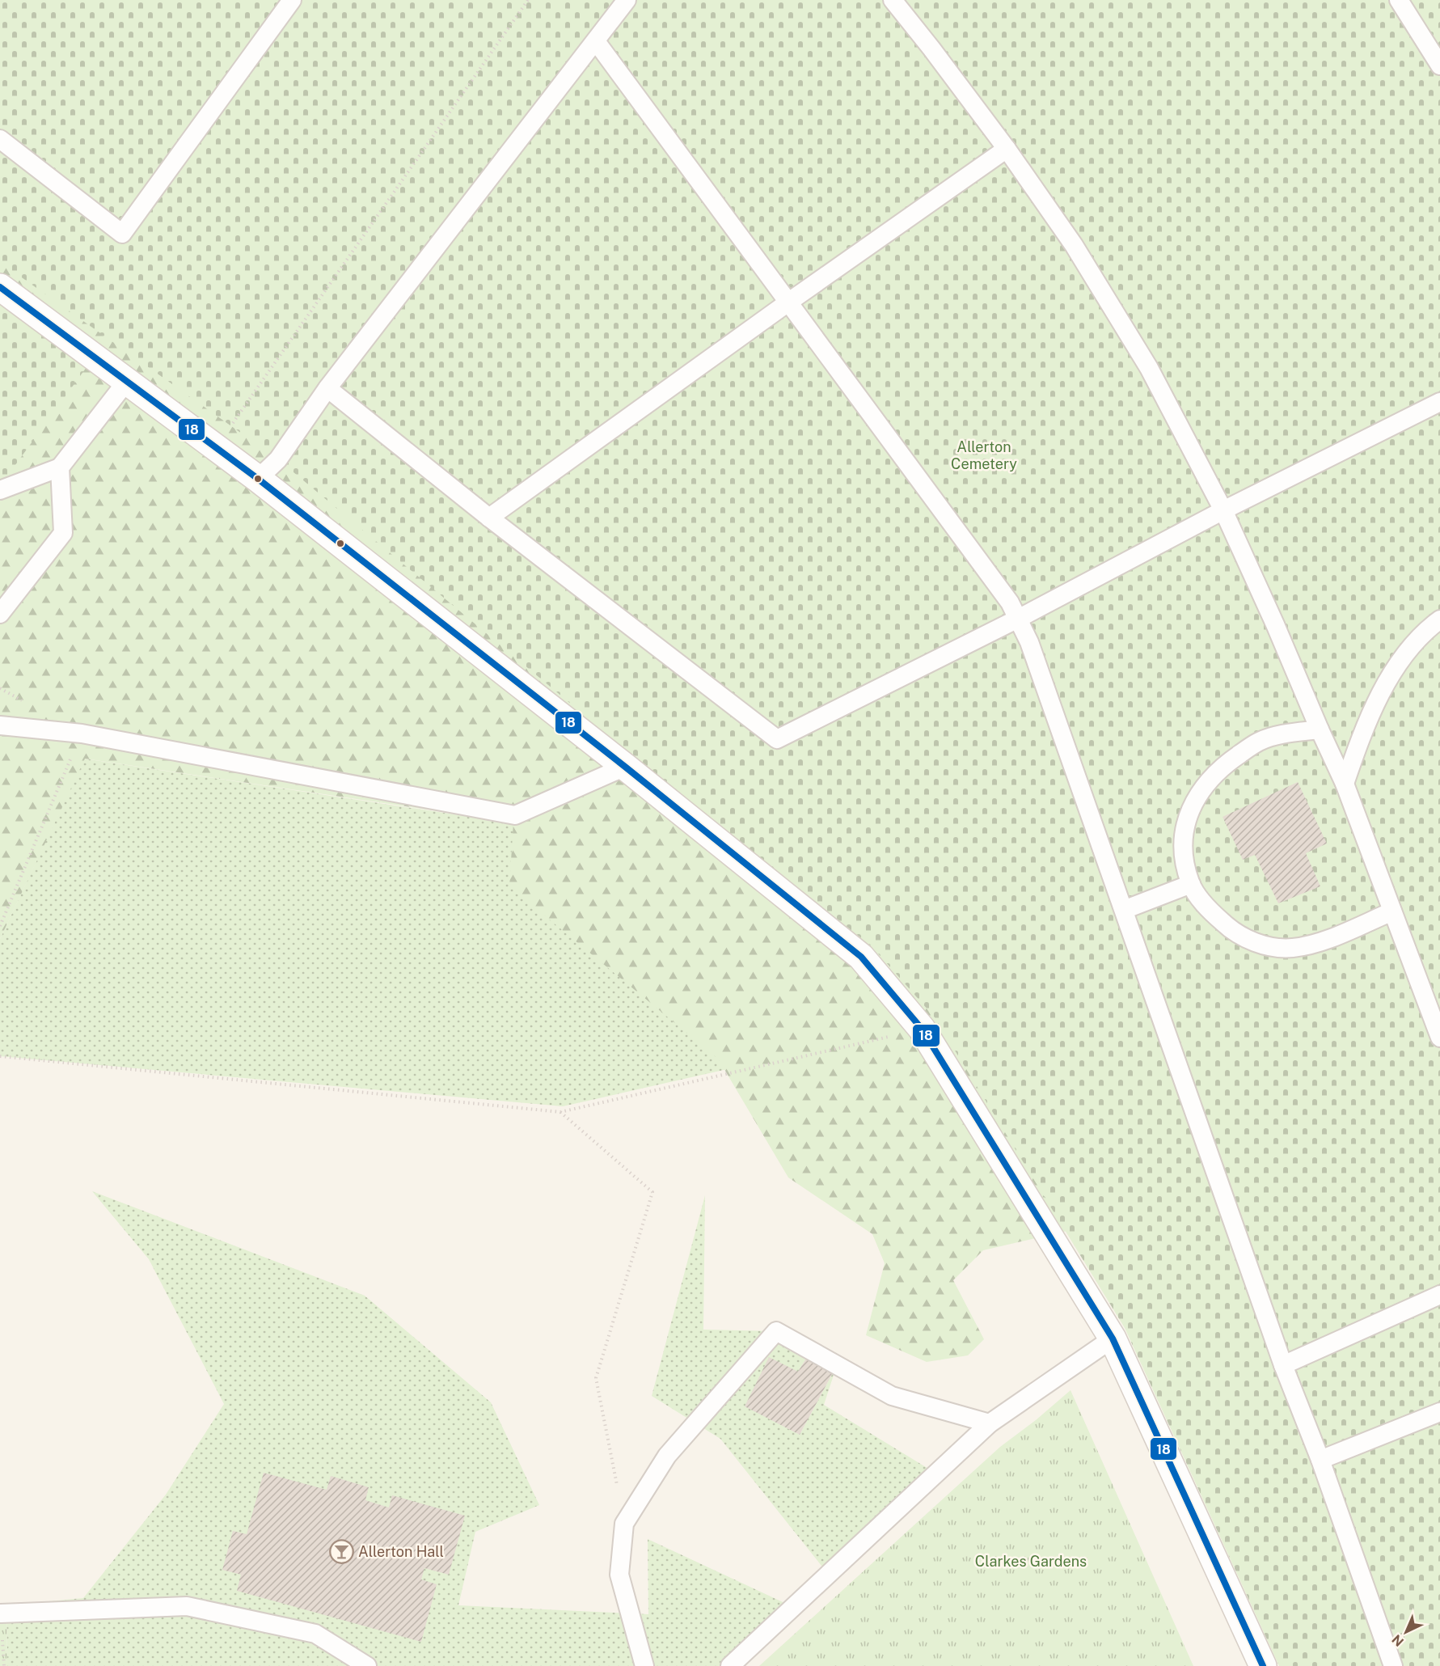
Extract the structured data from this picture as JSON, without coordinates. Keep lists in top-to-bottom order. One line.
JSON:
{"parks":["Allerton Cemetery","Clarkes Gardens"],"places":{"bar":["Allerton Hall"]},"lines":["transit line 18"],"north":"bottom left"}
